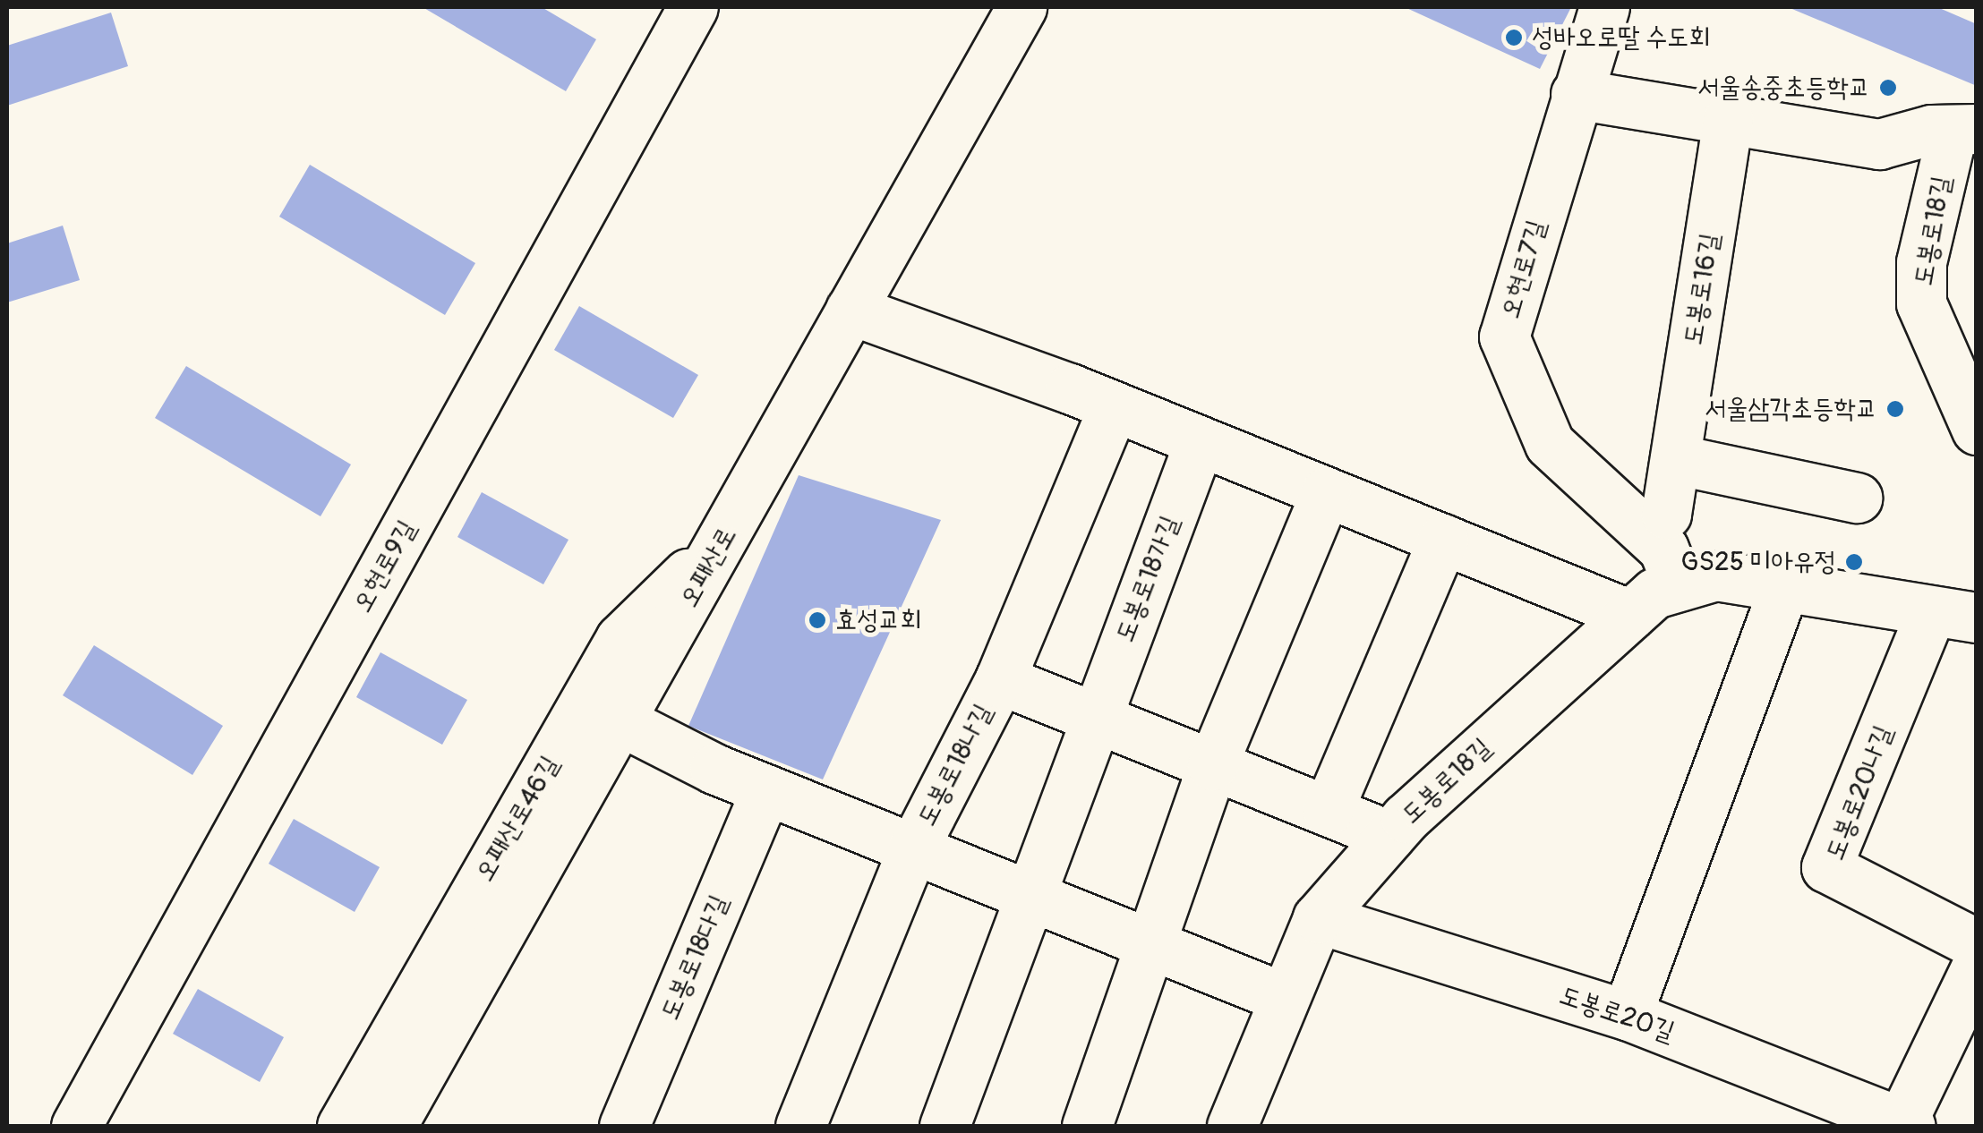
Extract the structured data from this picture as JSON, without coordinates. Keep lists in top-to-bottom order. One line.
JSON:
{"streets":{"street":["도봉로18길","오현로7길","도봉로16길","오현로9길","오패산로","도봉로18가길","도봉로18나길","도봉로20나길","오패산로46길","도봉로18다길","도봉로20길"]},"crossings":[["도봉로18길","오현로7길"],["도봉로18길","도봉로18나길"],["도봉로18길","도봉로20나길"],["도봉로18길","도봉로20길"],["오현로7길","도봉로16길"],["오패산로","오패산로46길"],["도봉로18가길","도봉로18나길"]],"places":["성바오로딸 수도회","서울송중초등학교","서울삼각초등학교","GS25 미아유정","효성교회"]}
